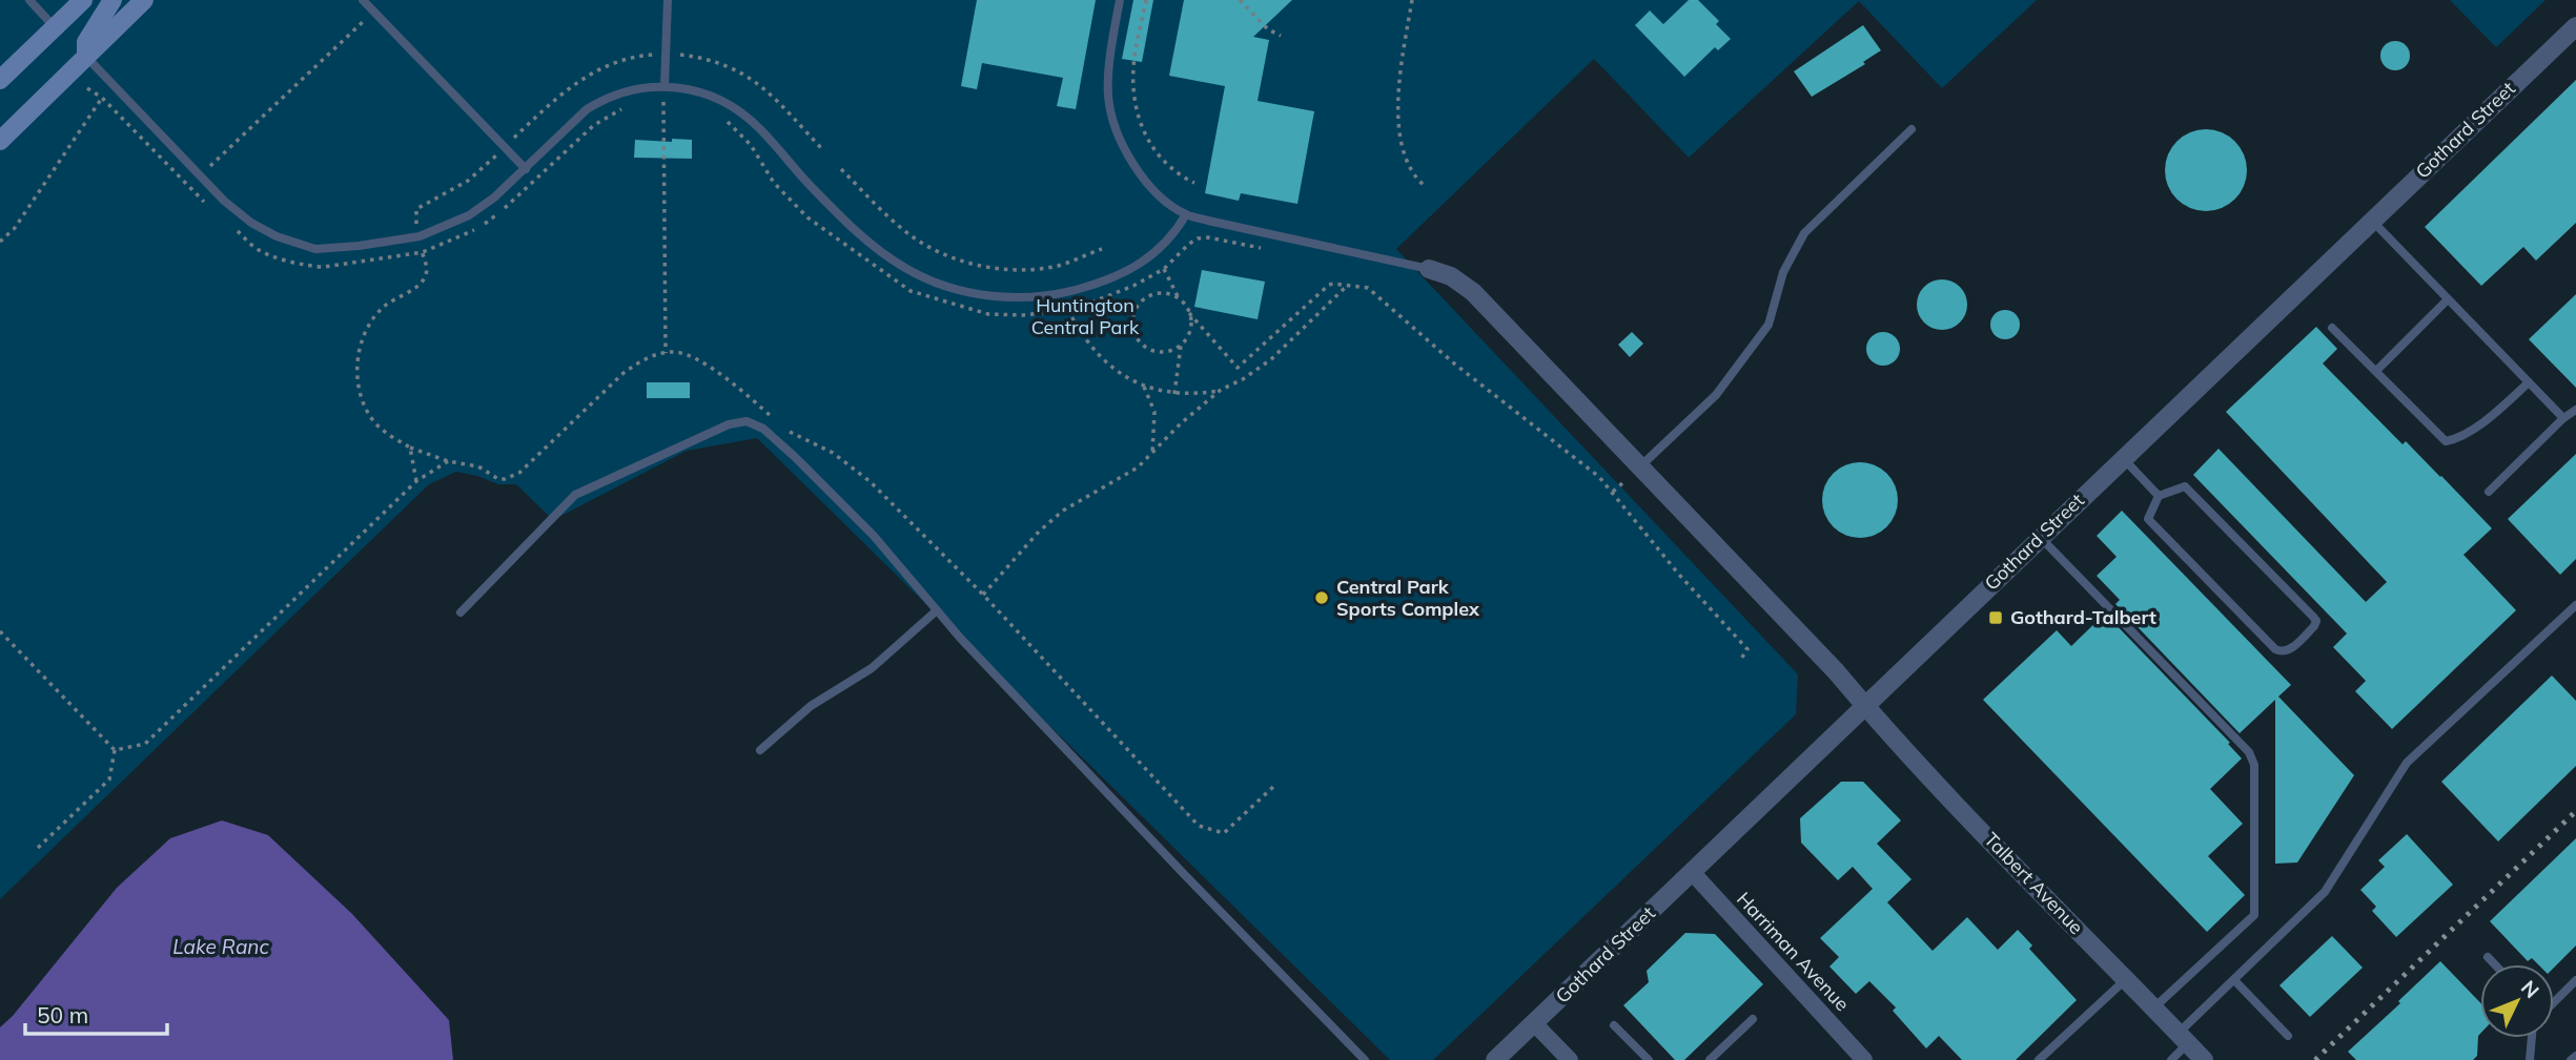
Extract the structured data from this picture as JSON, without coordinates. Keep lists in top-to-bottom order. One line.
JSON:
{"streets":{"street":["Gothard Street","Talbert Avenue","Harriman Avenue"]},"crossings":[["Gothard Street","Talbert Avenue"],["Gothard Street","Harriman Avenue"]],"water":["Lake Ranc"],"parks":["Huntington Central Park"],"places":{"other":["Central Park Sports Complex"],"transit":["Gothard-Talbert"]},"scale_bar":"50 m","north":"top right"}
